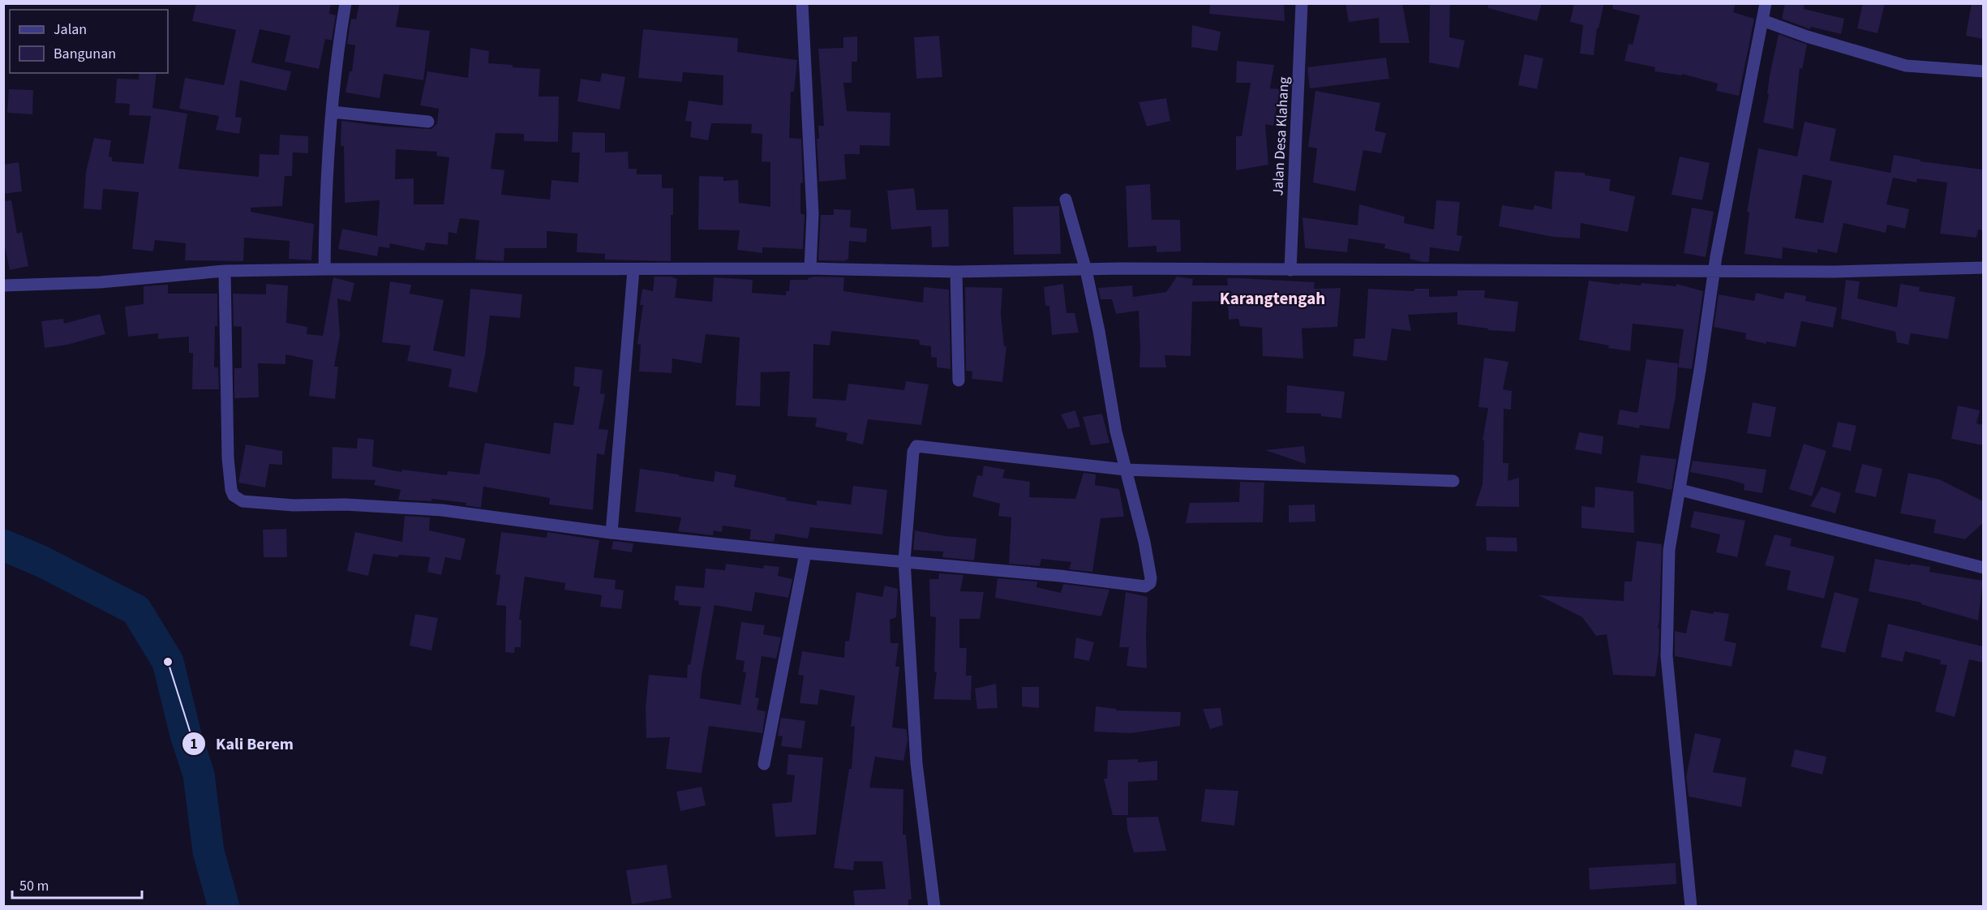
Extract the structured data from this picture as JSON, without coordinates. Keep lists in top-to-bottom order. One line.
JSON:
{"streets":{"street":["Jalan Desa Klahang"]},"districts":["Karangtengah"],"places":["Kali Berem"],"legend":["Jalan","Bangunan"],"scale_bar":"50 m"}
